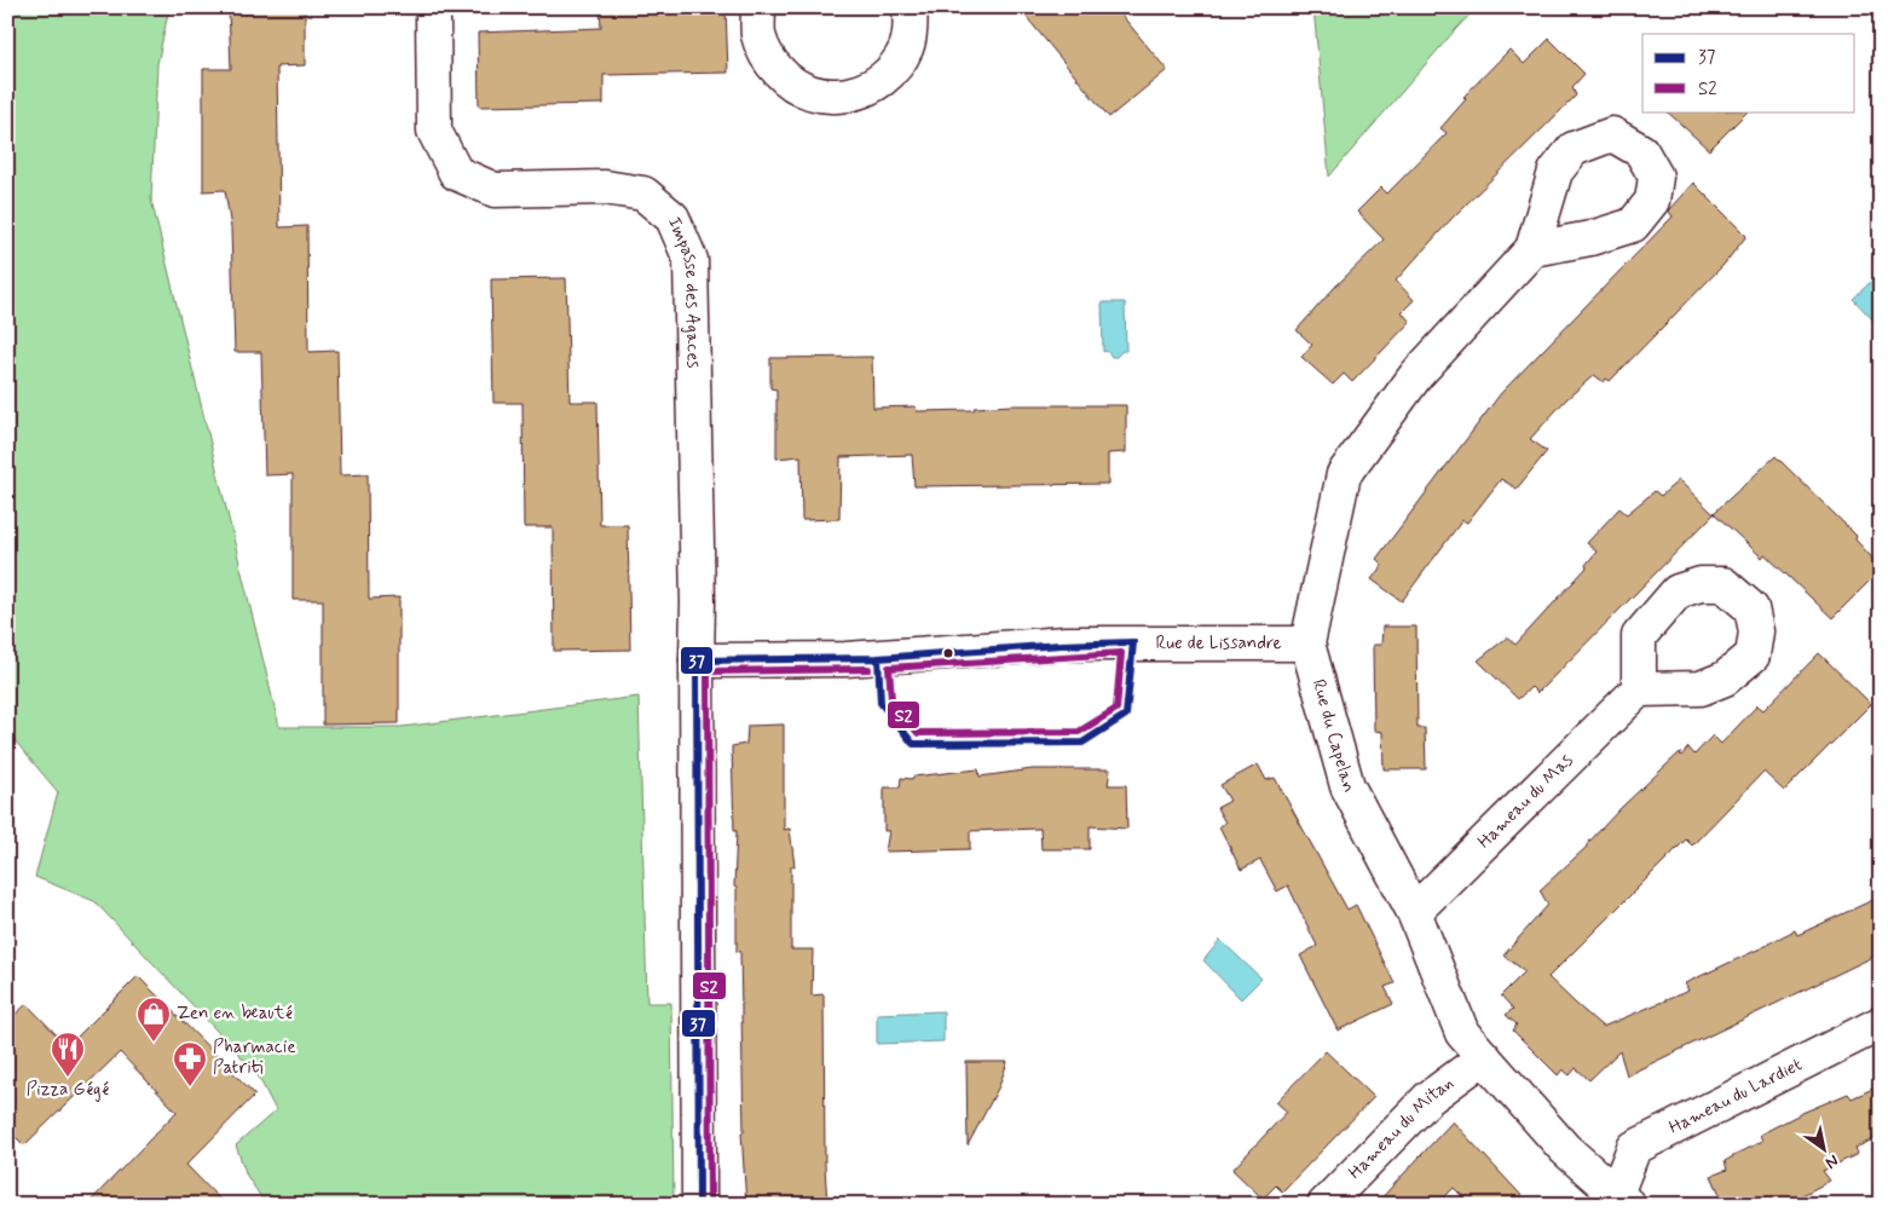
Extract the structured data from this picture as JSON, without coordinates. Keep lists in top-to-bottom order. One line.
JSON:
{"streets":{"street":["Impasse des Agaces","Rue de Lissandre","Rue du Capelan","Hameau du Mas","Hameau du Lardiet","Hameau du Mitan"]},"crossings":[["Impasse des Agaces","Rue de Lissandre"],["Rue de Lissandre","Rue du Capelan"],["Rue du Capelan","Hameau du Mas"],["Rue du Capelan","Hameau du Lardiet"],["Rue du Capelan","Hameau du Mitan"]],"places":{"shop":["Zen en beauté"],"restaurant":["Pizza Gégé"],"pharmacy":["Pharmacie Patriti"]},"lines":["transit line 37","transit line S2"],"legend":["37","S2"],"north":"bottom right"}
